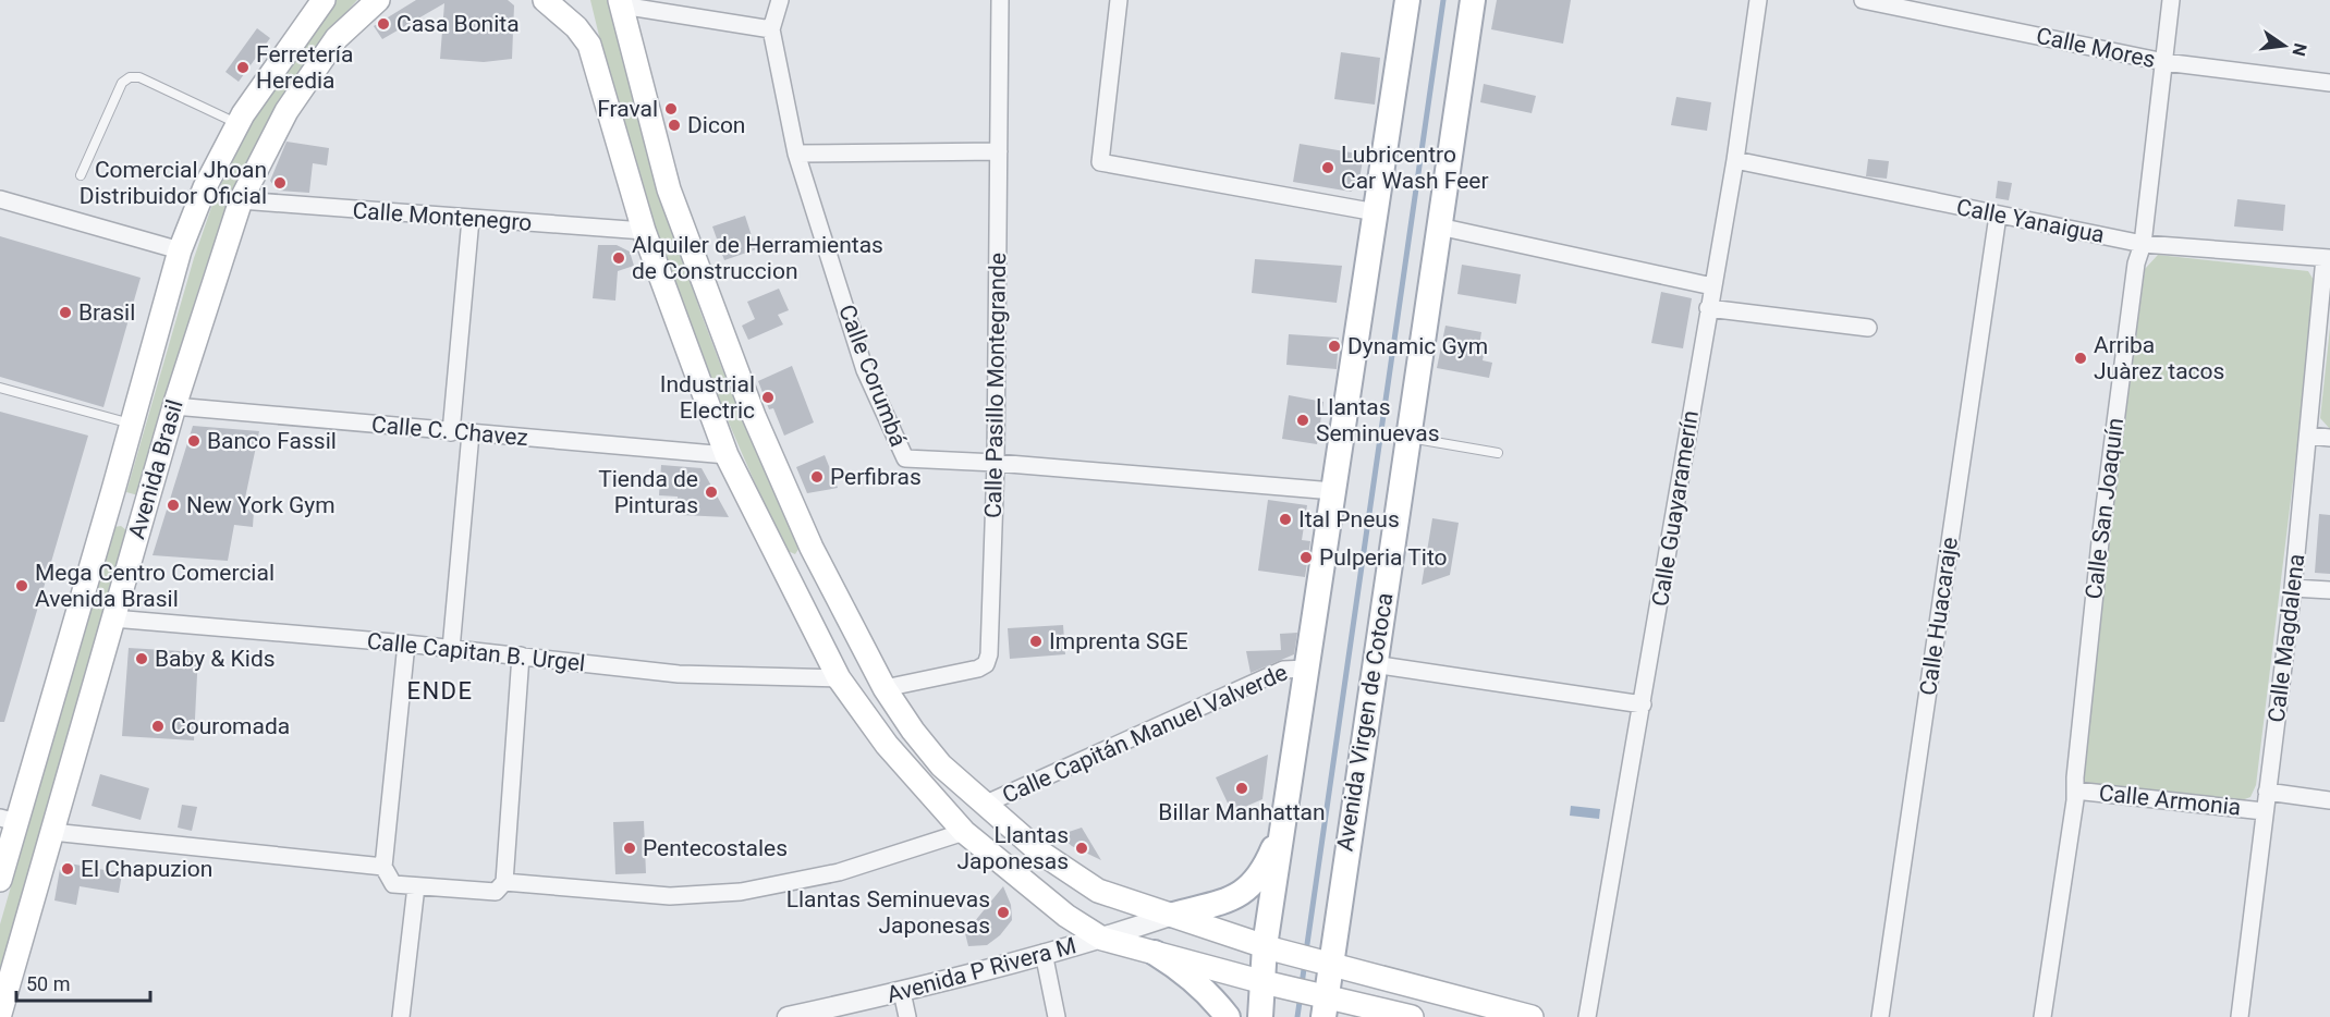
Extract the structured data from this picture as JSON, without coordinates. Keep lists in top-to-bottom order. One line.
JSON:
{"streets":{"main road":["Avenida Brasil","Avenida Virgen de Cotoca"],"street":["Calle Mores","Calle Montenegro","Calle Yanaigua","Calle Corumbá","Calle Pasillo Montegrande","Calle C. Chavez","Calle Guayaramerín","Calle San Joaquín","Calle Huacaraje","Calle Magdalena","Calle Capitan B. Urgel","Calle Capitán Manuel Valverde","Calle Armonia","Avenida P Rivera M"]},"crossings":[["Calle Mores","Calle San Joaquín"],["Calle Montenegro","Avenida Brasil"],["Calle Yanaigua","Calle Guayaramerín"],["Calle Yanaigua","Calle San Joaquín"],["Calle Yanaigua","Calle Huacaraje"],["Calle Yanaigua","Calle Magdalena"],["Calle Corumbá","Calle Pasillo Montegrande"],["Calle C. Chavez","Avenida Brasil"],["Avenida Brasil","Calle Capitan B. Urgel"],["Calle San Joaquín","Calle Armonia"],["Calle Magdalena","Calle Armonia"]],"districts":["ENDE"],"places":["Casa Bonita","Ferretería Heredia","Fraval","Dicon","Lubricentro Car Wash Feer","Comercial Jhoan Distribuidor Oficial","Alquiler de Herramientas de Construccion","Brasil","Dynamic Gym","Arriba Juàrez tacos","Industrial Electric","Llantas Seminuevas","Banco Fassil","Perfibras","Tienda de Pinturas","New York Gym","Ital Pneus","Pulperia Tito","Mega Centro Comercial Avenida Brasil","Imprenta SGE","Baby & Kids","Couromada","Billar Manhattan","Pentecostales","Llantas Japonesas","El Chapuzion","Llantas Seminuevas Japonesas"],"scale_bar":"50 m","north":"right"}
